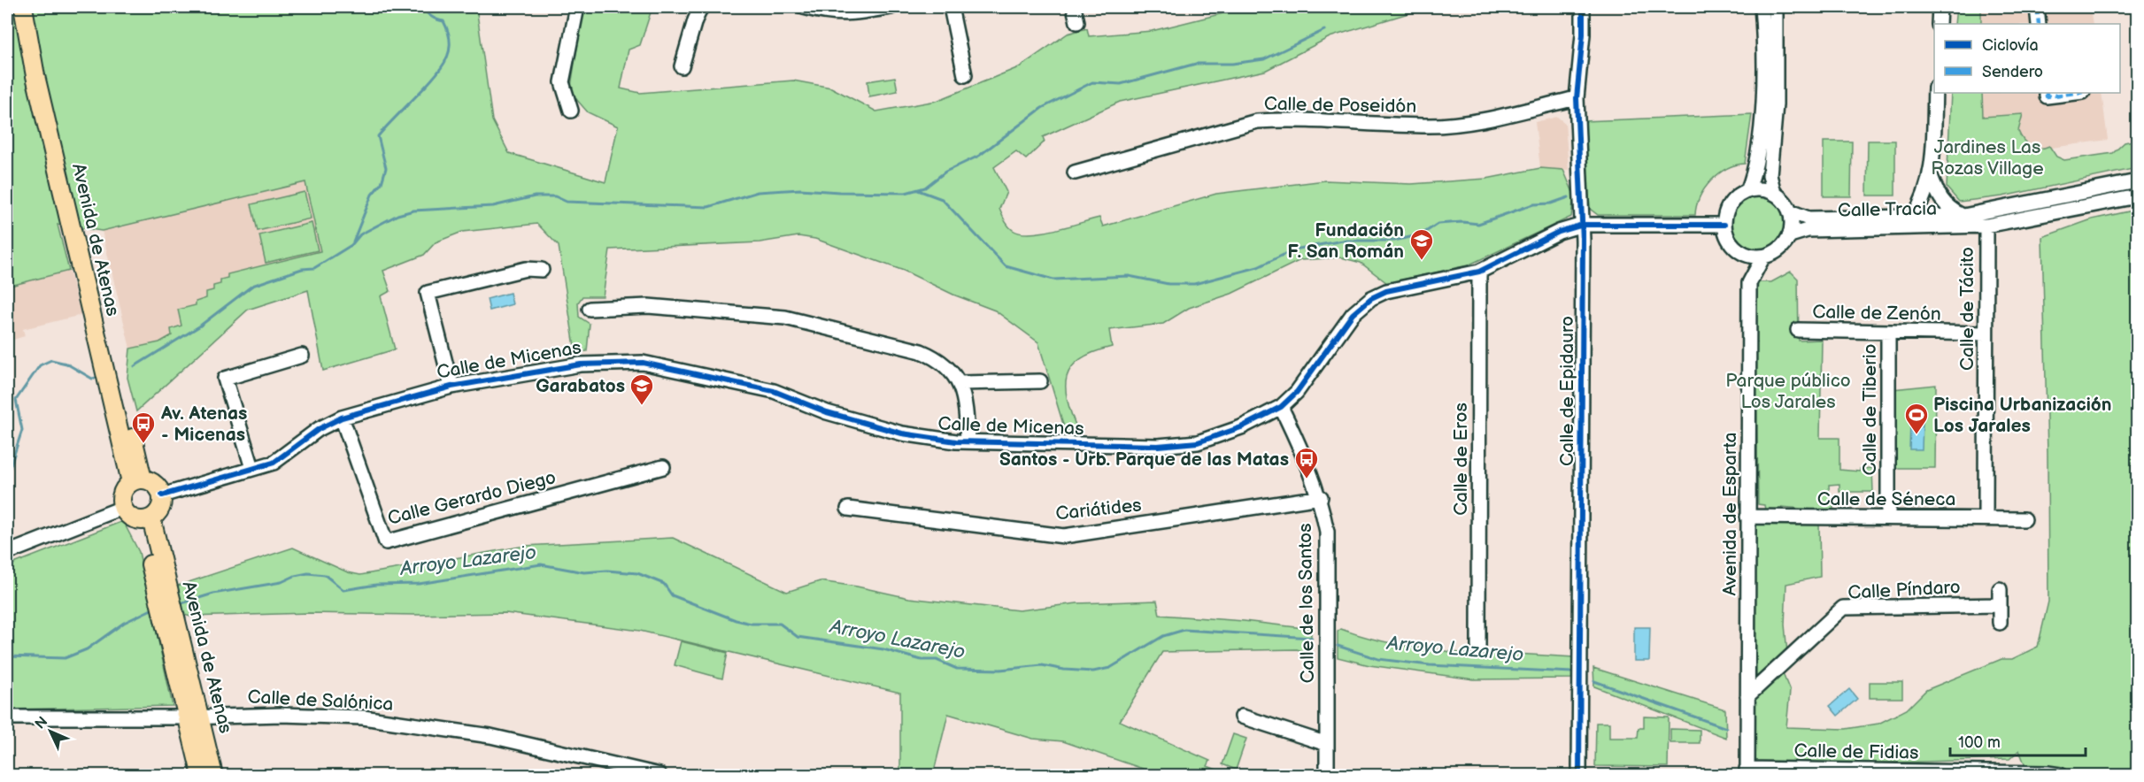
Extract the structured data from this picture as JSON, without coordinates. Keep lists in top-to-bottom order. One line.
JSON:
{"streets":{"main road":["Avenida de Atenas"],"street":["Calle de Poseidón","Calle Tracia","Calle de Tácito","Calle de Zenón","Calle de Micenas","Calle de Epidauro","Calle de Tiberio","Calle de Eros","Calle Gerardo Diego","Calle de Séneca","Cariátides","Avenida de Esparta","Calle Píndaro","Calle de los Santos","Calle de Salónica","Calle de Fidias"]},"crossings":[["Calle de Poseidón","Calle de Epidauro"],["Calle Tracia","Calle de Tácito"],["Calle Tracia","Calle de Micenas"],["Calle Tracia","Avenida de Esparta"],["Avenida de Atenas","Calle de Micenas"],["Avenida de Atenas","Calle de Salónica"],["Calle de Tácito","Calle de Zenón"],["Calle de Tácito","Calle de Séneca"],["Calle de Zenón","Calle de Tiberio"],["Calle de Micenas","Calle de Epidauro"],["Calle de Micenas","Calle de Eros"],["Calle de Micenas","Calle Gerardo Diego"],["Calle de Micenas","Avenida de Esparta"],["Calle de Micenas","Calle de los Santos"],["Calle de Tiberio","Calle de Séneca"],["Calle de Séneca","Avenida de Esparta"],["Cariátides","Calle de los Santos"],["Avenida de Esparta","Calle Píndaro"],["Avenida de Esparta","Calle de Fidias"]],"water":["Arroyo Lazarejo"],"parks":["Jardines Las Rozas Village","Parque público Los Jarales"],"places":{"school or university":["Fundación F. San Román","Garabatos"],"sports":["Piscina Urbanización Los Jarales"],"bus stop":["Av. Atenas - Micenas","Santos - Urb. Parque de las Matas"]},"legend":["Ciclovía","Sendero"],"scale_bar":"100 m","north":"top left"}
